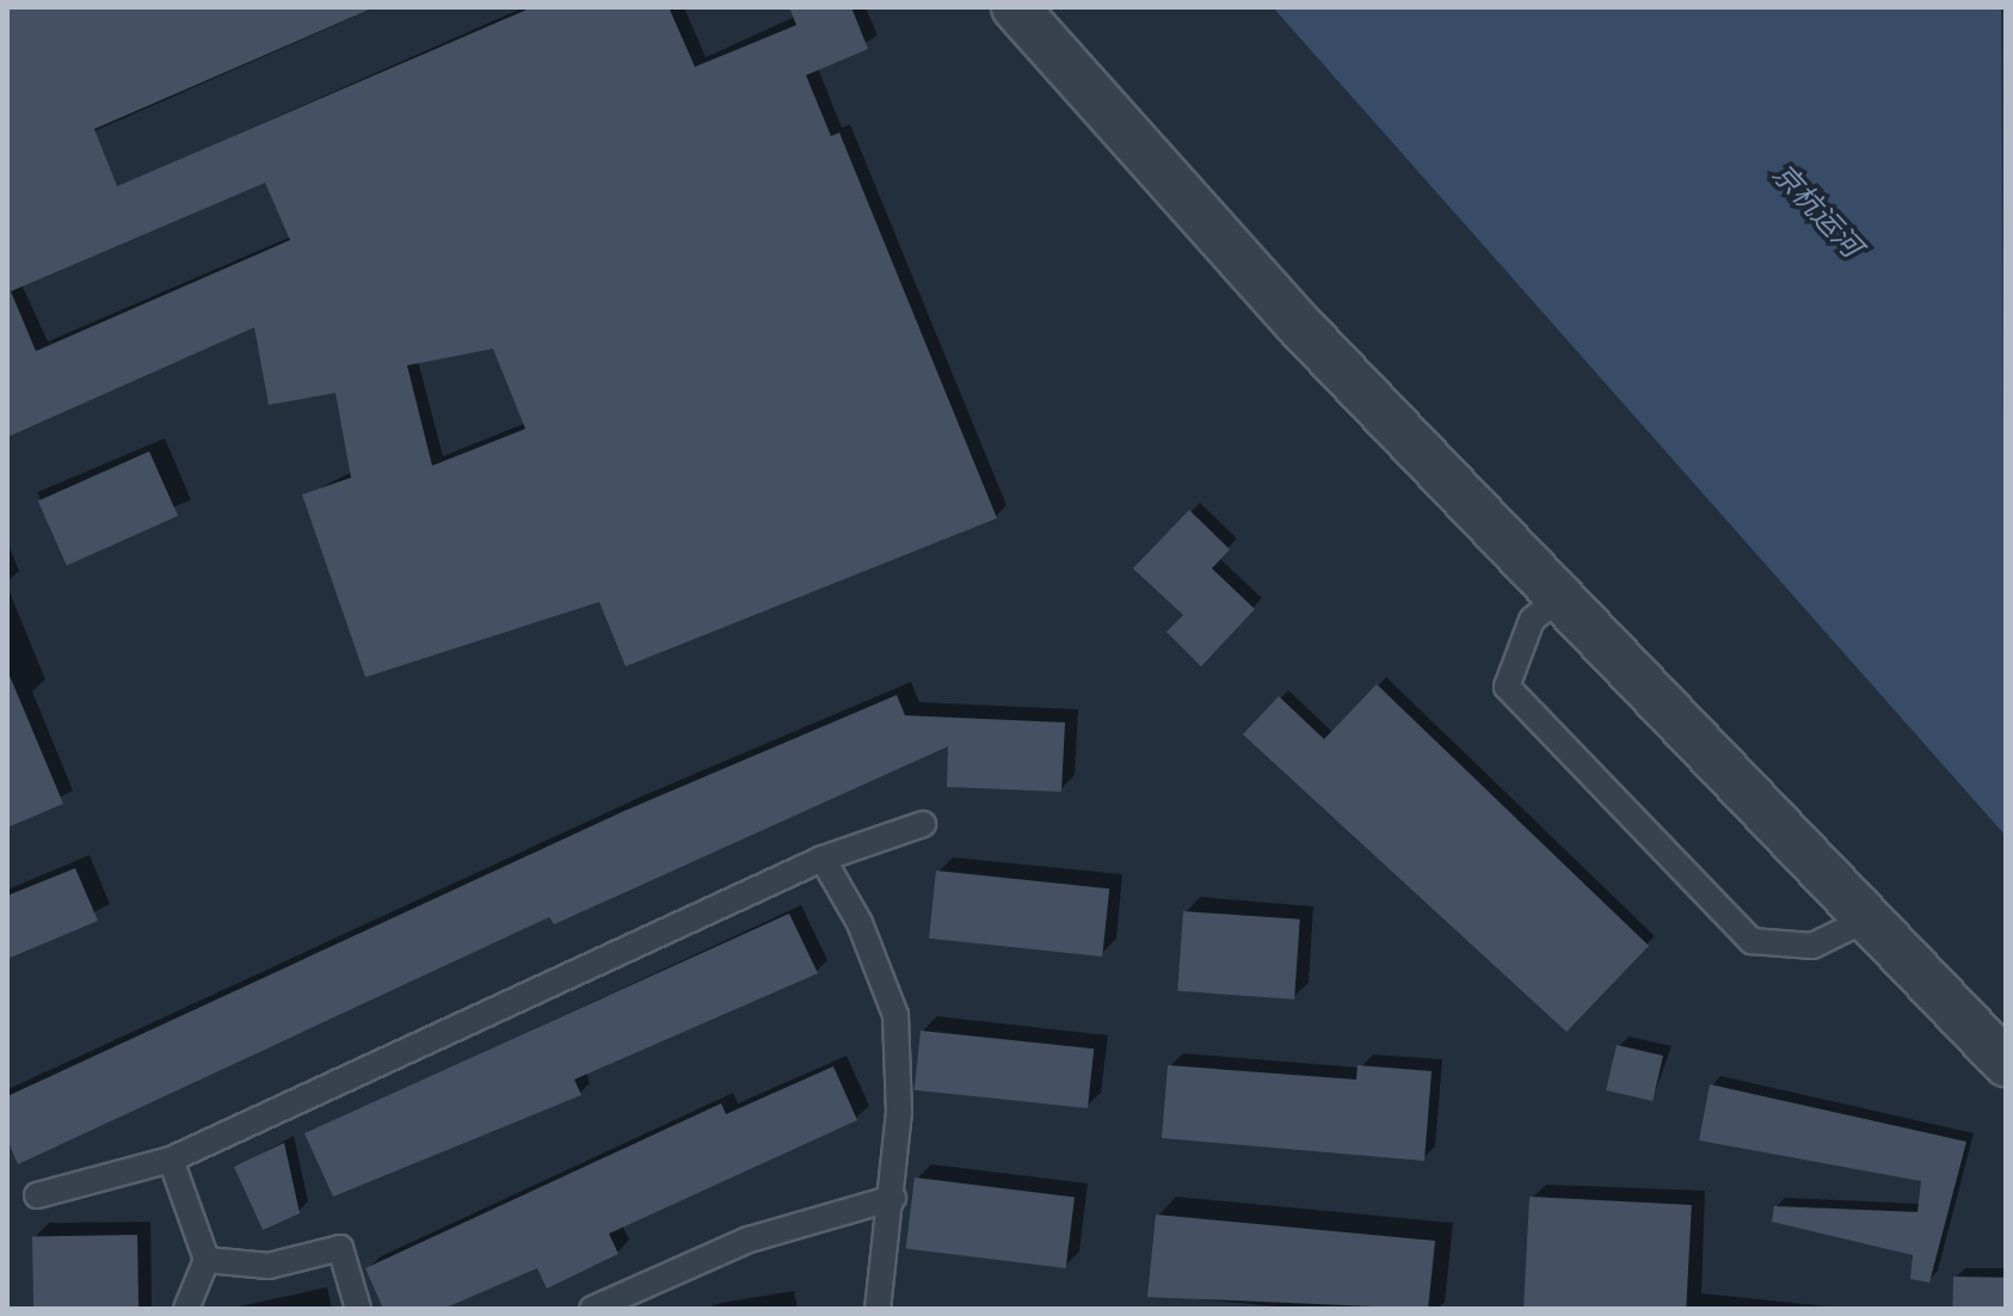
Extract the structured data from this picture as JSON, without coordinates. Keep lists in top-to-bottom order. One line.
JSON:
{"water":["京杭运河"]}
